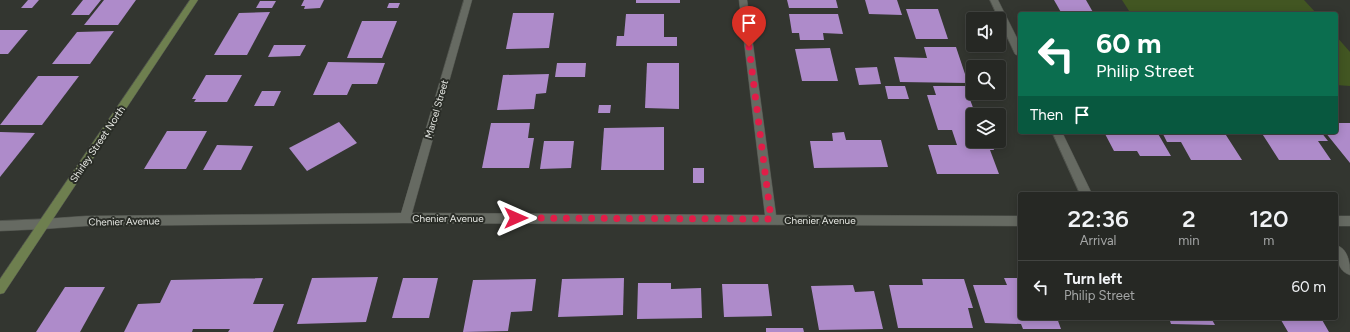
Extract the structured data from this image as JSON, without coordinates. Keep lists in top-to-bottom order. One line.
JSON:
{"streets":{"main road":["Shirley Street North"],"street":["Marcel Street","Chenier Avenue"]},"crossings":[["Marcel Street","Chenier Avenue"],["Shirley Street North","Chenier Avenue"]],"page":{"turn":["60 m","Philip Street"],"then":"Then","eta":["22:36","Arrival","2","min","120","m"],"list":[{"name":"Turn left","note":"Philip Street","value":"60 m"}]}}
